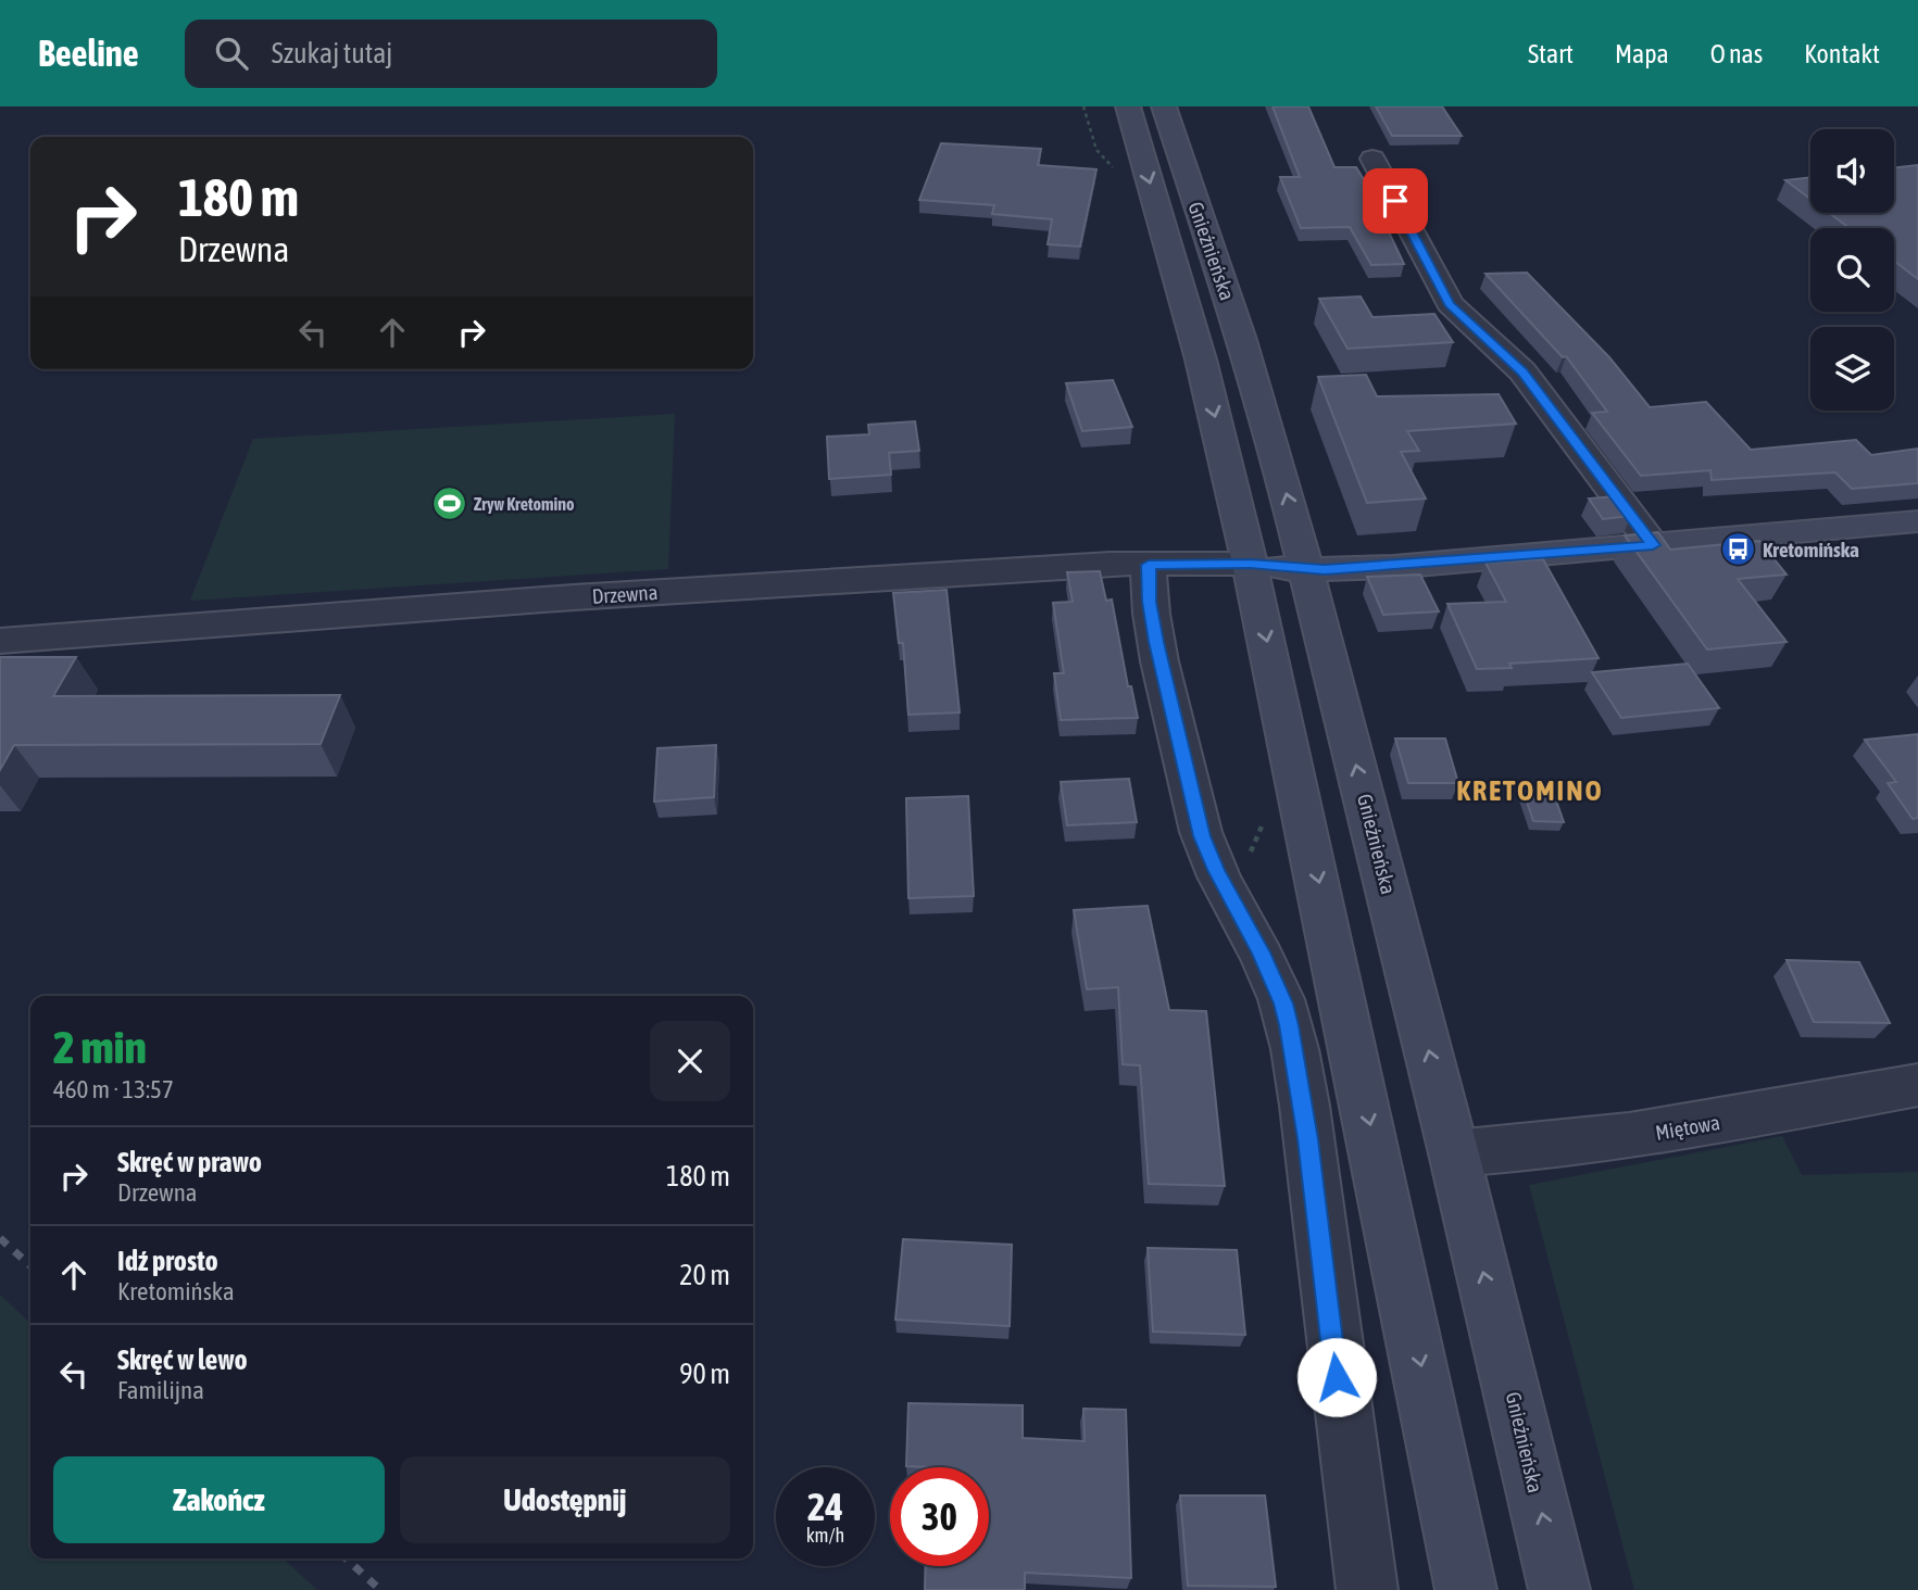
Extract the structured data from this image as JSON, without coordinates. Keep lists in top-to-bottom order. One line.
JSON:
{"streets":{"main road":["Gnieźnieńska"],"street":["Drzewna","Miętowa"]},"crossings":[["Gnieźnieńska","Drzewna"],["Gnieźnieńska","Miętowa"]],"districts":["KRETOMINO"],"places":{"sports":["Zryw Kretomino"],"bus stop":["Kretomińska"]},"page":{"header":"Beeline","search":"Szukaj tutaj","nav":["Start","Mapa","O nas","Kontakt"],"turn":["180 m","Drzewna"],"heading":["2 min","460 m · 13:57"],"list":[{"name":"Skręć w prawo","note":"Drzewna","value":"180 m"},{"name":"Idź prosto","note":"Kretomińska","value":"20 m"},{"name":"Skręć w lewo","note":"Familijna","value":"90 m"}],"buttons":["Zakończ","Udostępnij"],"speed":"24 km/h","limit":"30"}}
